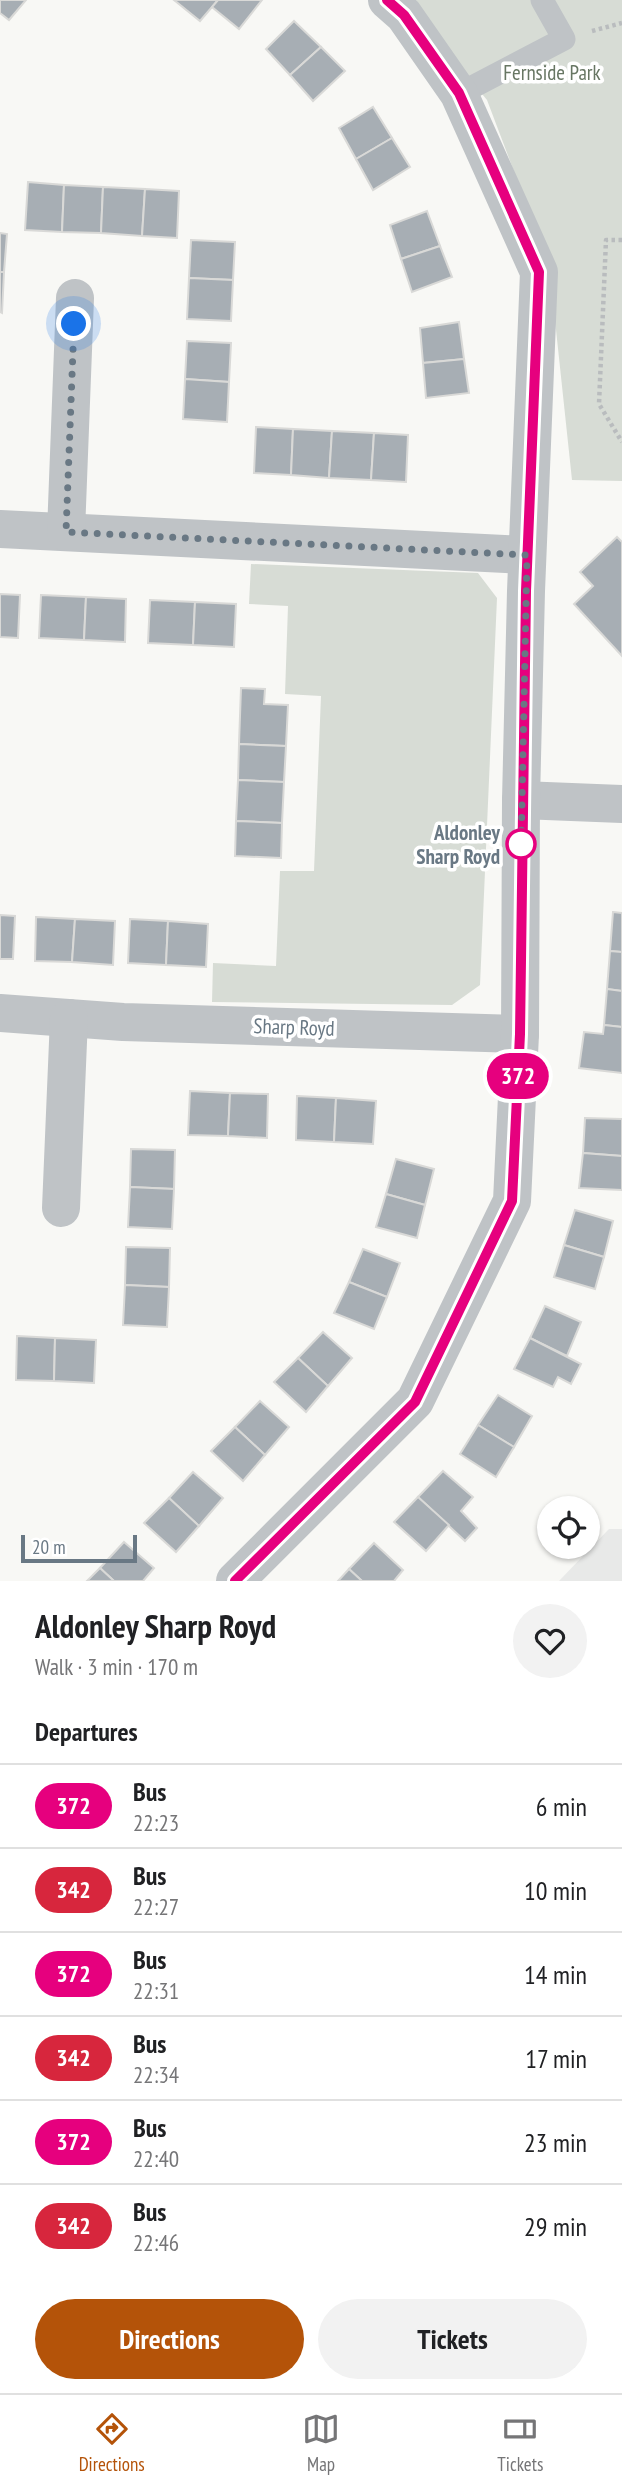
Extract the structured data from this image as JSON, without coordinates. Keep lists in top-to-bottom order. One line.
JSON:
{"streets":{"street":["Sharp Royd"]},"parks":["Fernside Park"],"places":["Aldonley Sharp Royd"],"lines":["bus line 372"],"scale_bar":"20 m","page":{"on_map":"372","scale":"20 m","heading":[["Aldonley Sharp Royd","Walk · 3 min · 170 m"],"Departures"],"list":[{"mark":"372","name":"Bus","note":"22:23","value":"6 min"},{"mark":"342","name":"Bus","note":"22:27","value":"10 min"},{"mark":"372","name":"Bus","note":"22:31","value":"14 min"},{"mark":"342","name":"Bus","note":"22:34","value":"17 min"},{"mark":"372","name":"Bus","note":"22:40","value":"23 min"},{"mark":"342","name":"Bus","note":"22:46","value":"29 min"}],"buttons":["Directions","Tickets"],"tabs":["Directions","Map","Tickets"]}}
